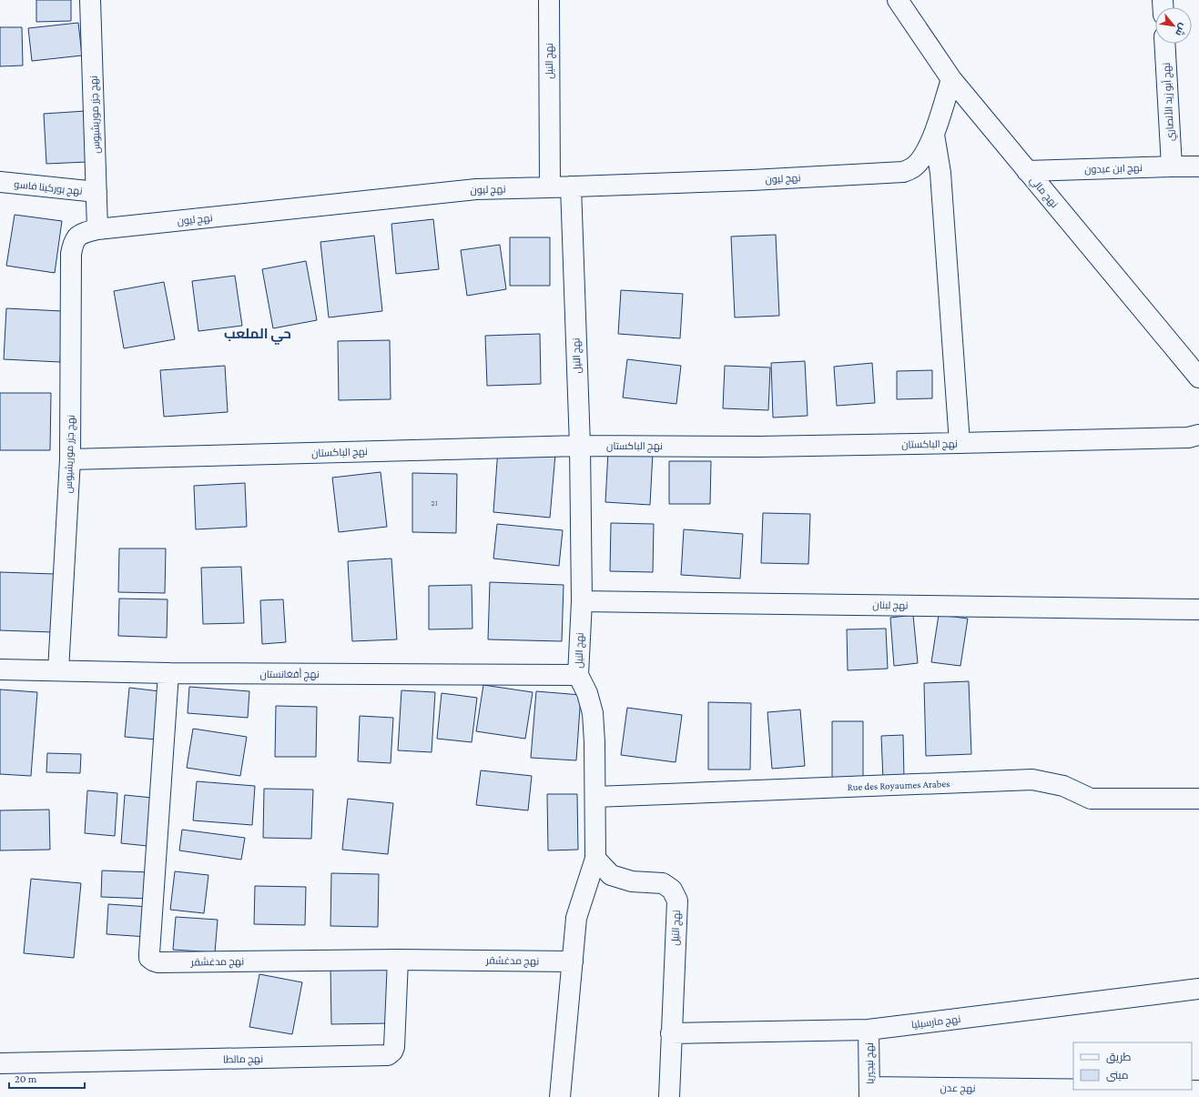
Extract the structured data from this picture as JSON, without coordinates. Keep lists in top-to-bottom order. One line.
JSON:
{"streets":{"street":["نهج النيل","نهج أبو زيد الأنصاري","نهج جزر موريشيوس","نهج ابن عبدون","نهج ليون","نهج بوركينا فاسو","نهج مالي","نهج الباكستان","نهج لبنان","نهج أفغانستان","Rue des Royaumes Arabes","نهج مدغشقر","نهج مارسيليا","نهج مالطا","نهج نيجيريا","نهج عدن"]},"crossings":[["نهج النيل","نهج ليون"],["نهج النيل","نهج الباكستان"],["نهج النيل","نهج لبنان"],["نهج النيل","نهج أفغانستان"],["نهج النيل","Rue des Royaumes Arabes"],["نهج النيل","نهج مارسيليا"],["نهج أبو زيد الأنصاري","نهج ابن عبدون"],["نهج جزر موريشيوس","نهج ليون"],["نهج جزر موريشيوس","نهج بوركينا فاسو"],["نهج جزر موريشيوس","نهج الباكستان"],["نهج جزر موريشيوس","نهج أفغانستان"],["نهج ابن عبدون","نهج مالي"],["نهج أفغانستان","نهج مدغشقر"],["نهج مدغشقر","نهج مالطا"],["نهج مارسيليا","نهج نيجيريا"],["نهج نيجيريا","نهج عدن"]],"districts":["حي الملعب"],"house_numbers":["21"],"legend":["طريق","مبنى"],"scale_bar":"20 m","north":"bottom right"}
